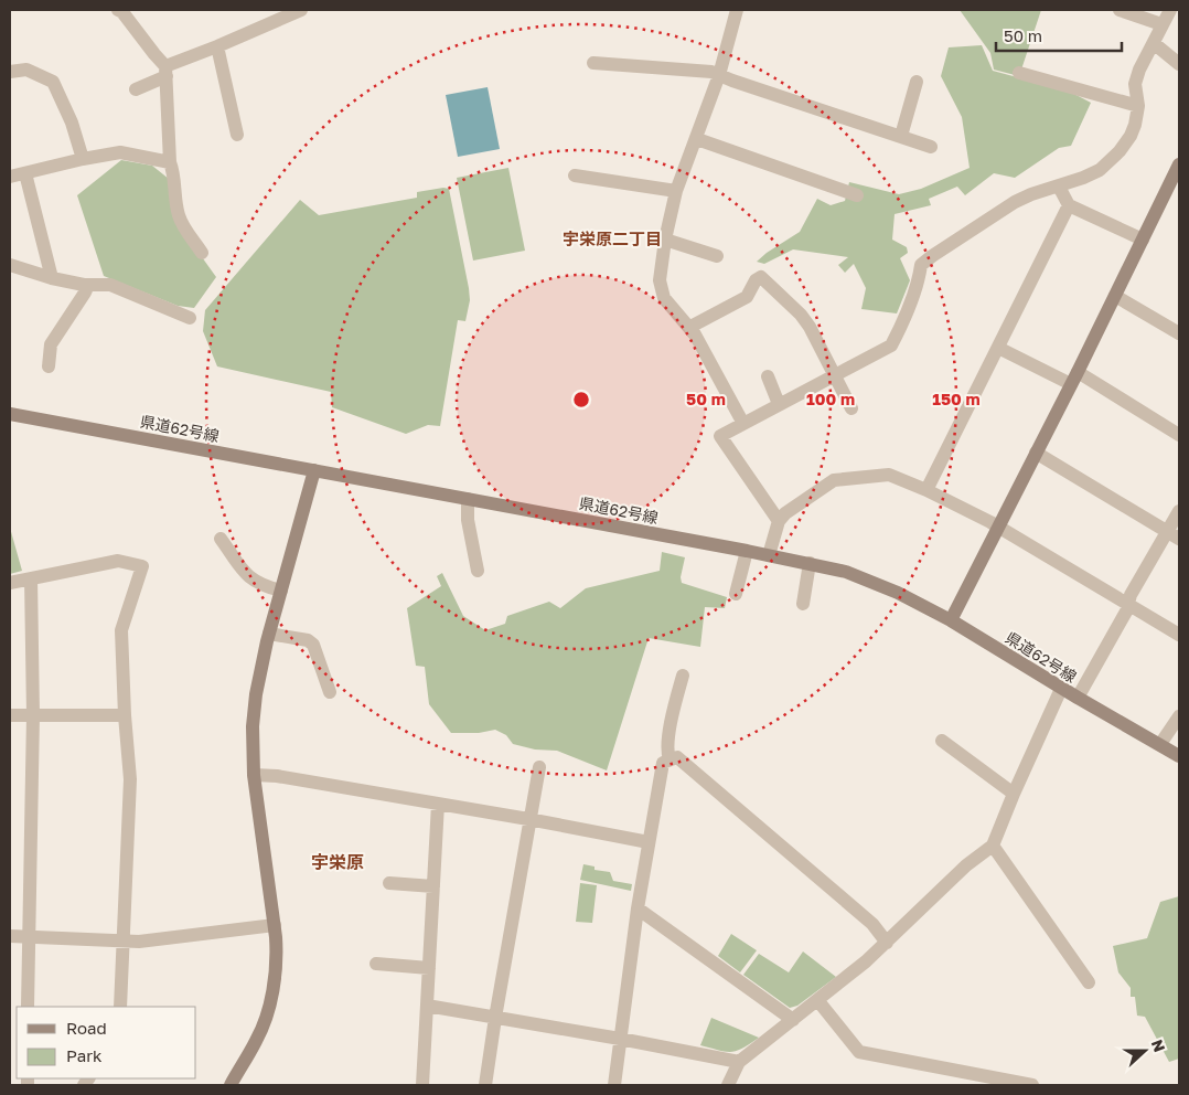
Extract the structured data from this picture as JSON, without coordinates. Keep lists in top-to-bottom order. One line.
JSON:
{"streets":{"main road":["県道62号線"]},"districts":["宇栄原二丁目","宇栄原"],"legend":["Road","Park"],"scale_bar":"50 m","north":"right","rings":["50 m","100 m","150 m"]}
